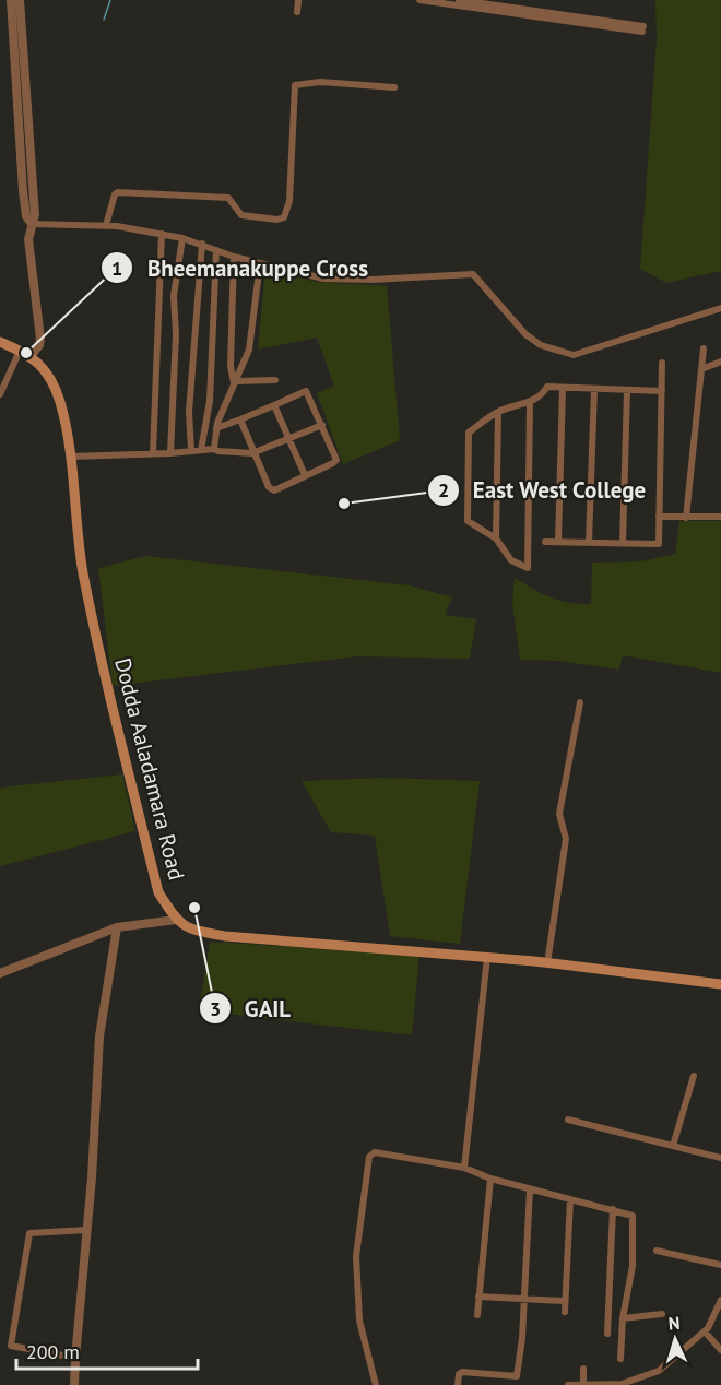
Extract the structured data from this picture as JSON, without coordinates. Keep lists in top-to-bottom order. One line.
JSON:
{"streets":{"main road":["Dodda Aaladamara Road"]},"places":["Bheemanakuppe Cross","East West College","GAIL"],"scale_bar":"200 m","north":"top"}
